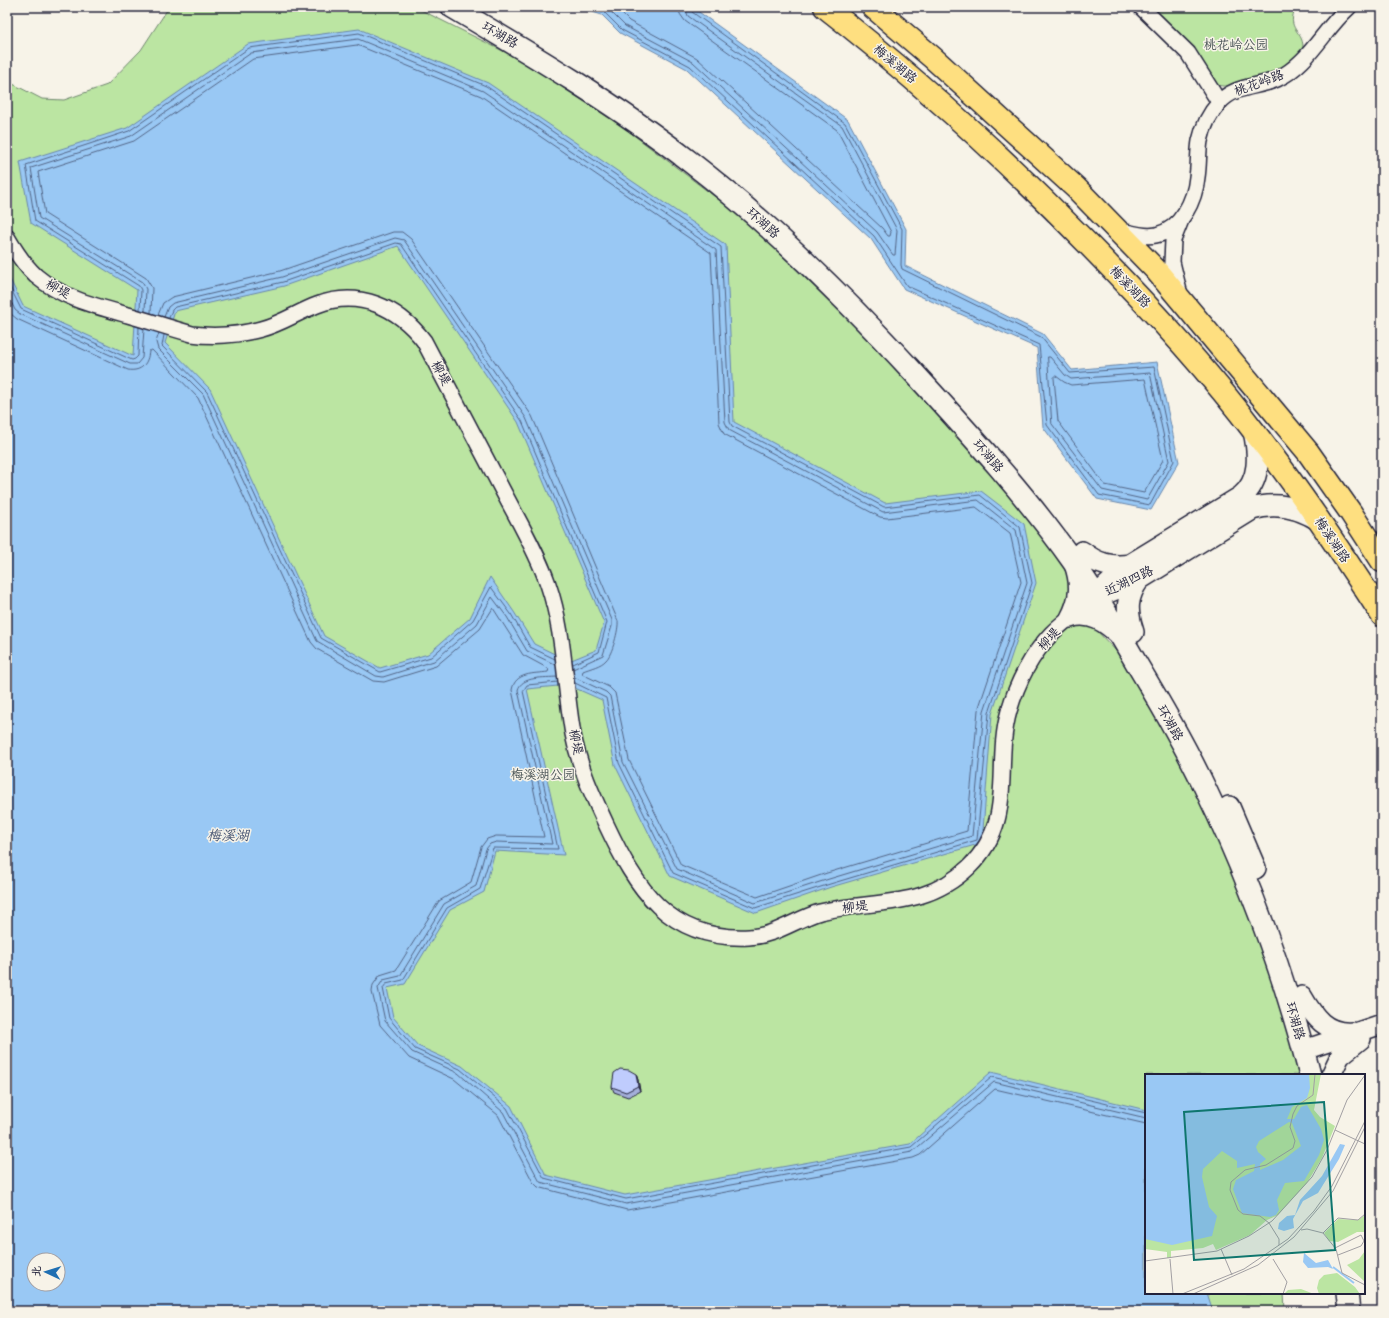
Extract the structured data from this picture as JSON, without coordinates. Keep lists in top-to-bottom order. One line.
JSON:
{"streets":{"main road":["环湖路","梅溪湖路","近湖四路"],"street":["桃花岭路","柳堤"]},"crossings":[["环湖路","柳堤"],["环湖路","近湖四路"],["梅溪湖路","近湖四路"],["柳堤","近湖四路"]],"water":["梅溪湖"],"parks":["桃花岭公园","梅溪湖公园"],"north":"left"}
